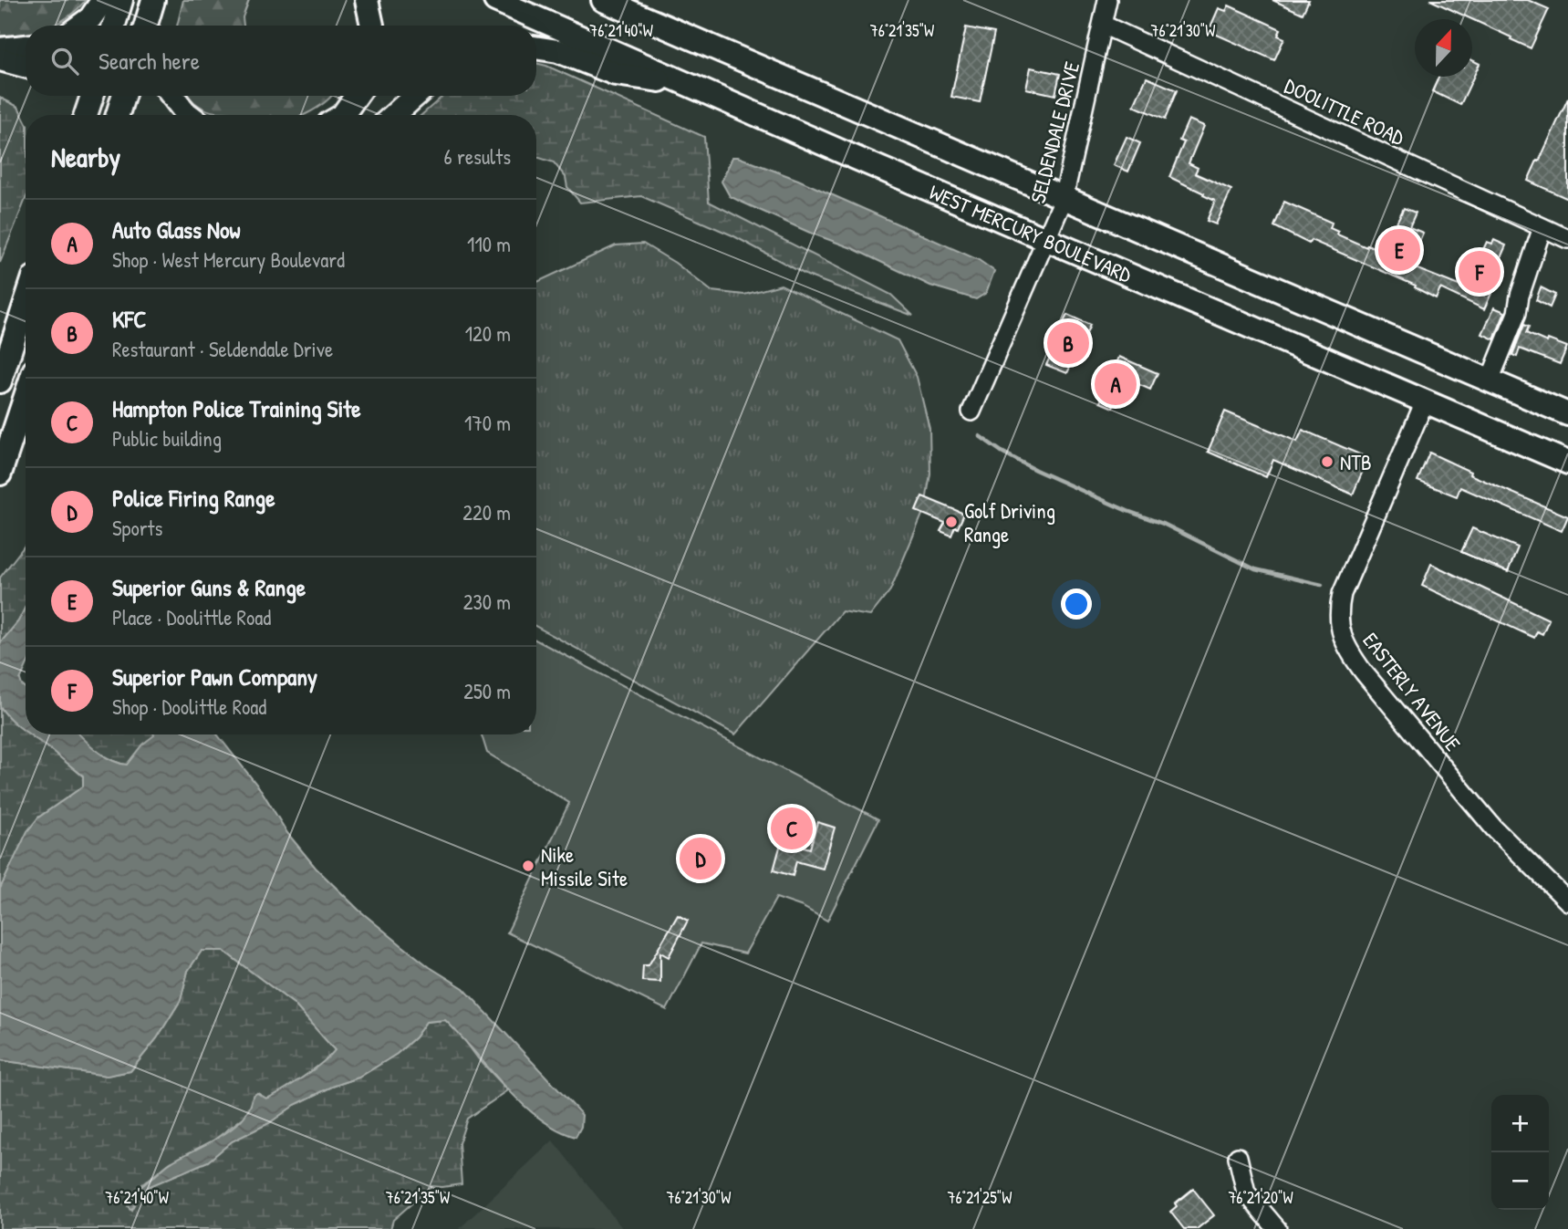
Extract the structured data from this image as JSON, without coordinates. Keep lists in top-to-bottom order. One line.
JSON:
{"streets":{"main road":["WEST MERCURY BOULEVARD"],"street":["DOOLITTLE ROAD","SELDENDALE DRIVE","EASTERLY AVENUE"]},"crossings":[["DOOLITTLE ROAD","SELDENDALE DRIVE"],["SELDENDALE DRIVE","WEST MERCURY BOULEVARD"],["WEST MERCURY BOULEVARD","EASTERLY AVENUE"]],"places":["NTB","Golf Driving Range","Nike Missile Site"],"north":"top","page":{"search":"Search here","heading":["Nearby","6 results"],"list":[{"mark":"A","name":"Auto Glass Now","note":"Shop · West Mercury Boulevard","value":"110 m"},{"mark":"B","name":"KFC","note":"Restaurant · Seldendale Drive","value":"120 m"},{"mark":"C","name":"Hampton Police Training Site","note":"Public building","value":"170 m"},{"mark":"D","name":"Police Firing Range","note":"Sports","value":"220 m"},{"mark":"E","name":"Superior Guns & Range","note":"Place · Doolittle Road","value":"230 m"},{"mark":"F","name":"Superior Pawn Company","note":"Shop · Doolittle Road","value":"250 m"}],"pins":["E","F","B","A","C","D"],"map_buttons":["+","−"]},"coordinates":["76°21'40\"W","76°21'35\"W","76°21'30\"W","76°21'25\"W","76°21'20\"W"]}
